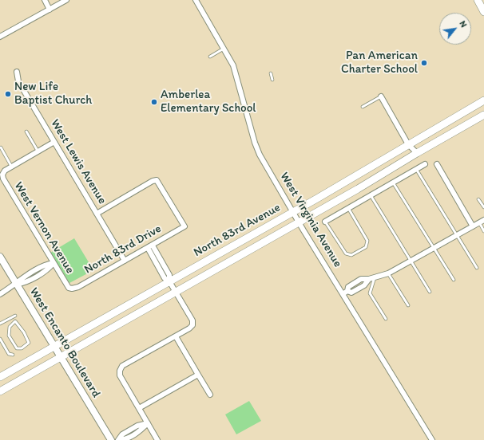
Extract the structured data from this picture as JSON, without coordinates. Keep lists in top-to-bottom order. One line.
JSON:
{"streets":{"main road":["North 83rd Avenue"],"street":["West Lewis Avenue","West Virginia Avenue","West Vernon Avenue","North 83rd Drive","West Encanto Boulevard"]},"crossings":[["West Lewis Avenue","North 83rd Drive"],["West Virginia Avenue","North 83rd Avenue"],["West Vernon Avenue","North 83rd Drive"],["North 83rd Avenue","West Encanto Boulevard"]],"places":["Pan American Charter School","New Life Baptist Church","Amberlea Elementary School"],"north":"top right"}
